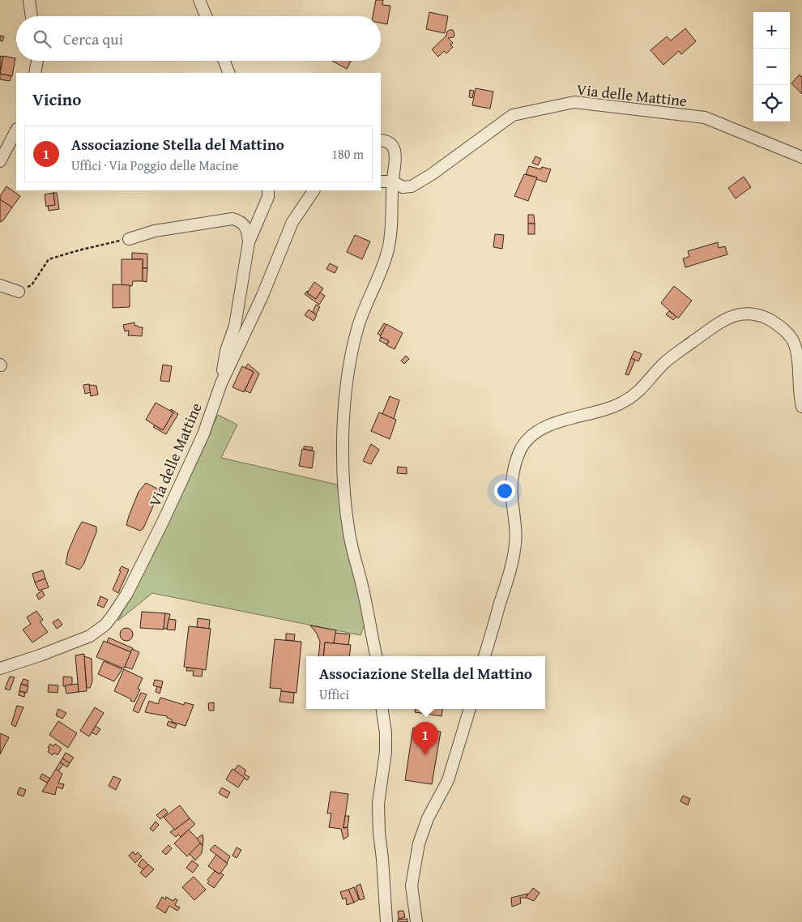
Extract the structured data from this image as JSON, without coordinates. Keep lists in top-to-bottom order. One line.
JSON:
{"streets":{"street":["Via delle Mattine"]},"page":{"map_buttons":["+","−"],"search":"Cerca qui","heading":"Vicino","list":[{"mark":"1","name":"Associazione Stella del Mattino","note":"Uffici · Via Poggio delle Macine","value":"180 m"}],"popup":["Associazione Stella del Mattino","Uffici"],"pins":"1"}}
